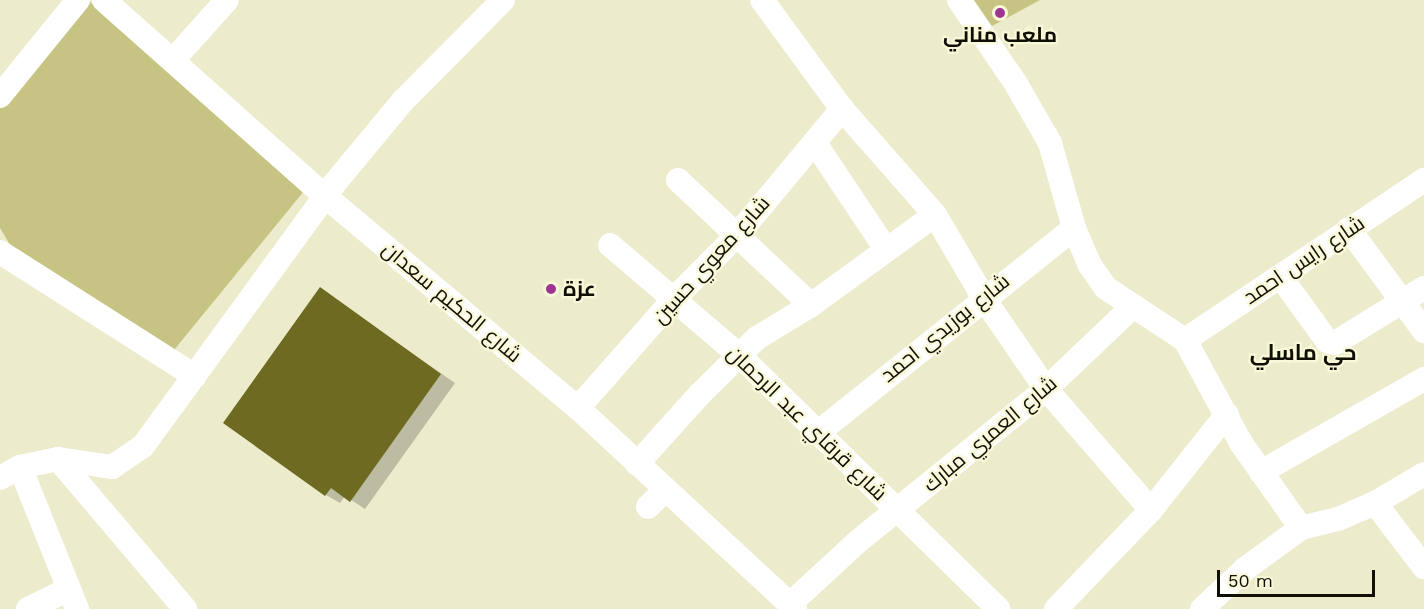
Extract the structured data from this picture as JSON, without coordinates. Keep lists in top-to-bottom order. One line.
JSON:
{"streets":{"street":["شارع معوي حسين","شارع رايس احمد","شارع الحكيم سعدان","شارع بوزيدي احمد","شارع قرقاي عبد الرحمان","شارع العمري مبارك"]},"crossings":[["شارع معوي حسين","شارع الحكيم سعدان"],["شارع معوي حسين","شارع قرقاي عبد الرحمان"],["شارع الحكيم سعدان","شارع العمري مبارك"],["شارع بوزيدي احمد","شارع قرقاي عبد الرحمان"],["شارع قرقاي عبد الرحمان","شارع العمري مبارك"]],"districts":["حي ماسلي"],"places":["ملعب مناني","عزة"],"scale_bar":"50 m"}
